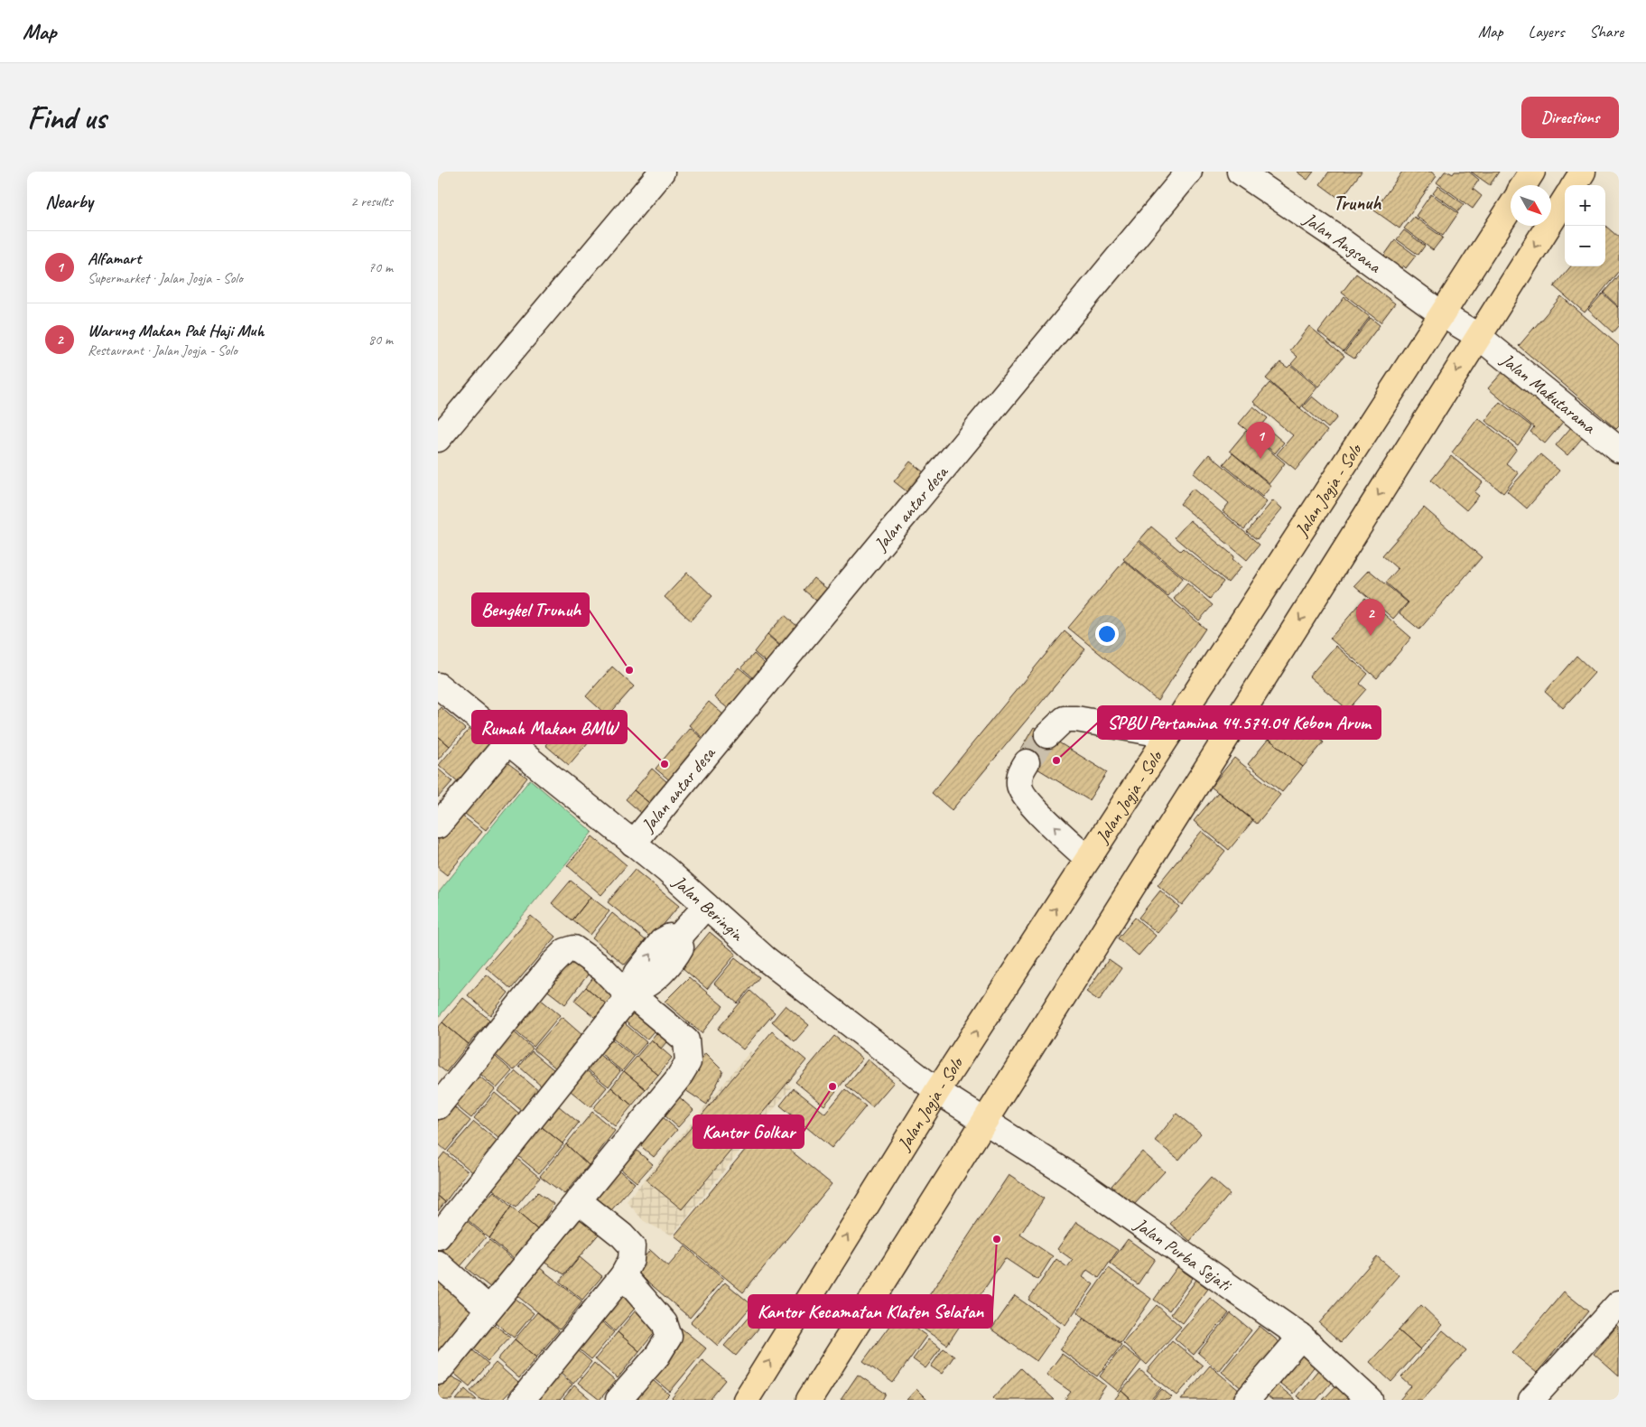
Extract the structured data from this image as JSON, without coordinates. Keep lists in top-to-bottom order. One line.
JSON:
{"streets":{"highway":["Jalan Jogja - Solo"],"street":["Jalan Angsana","Jalan Makutarama","Jalan antar desa","Jalan Beringin","Jalan Purba Sejati"]},"crossings":[["Jalan Angsana","Jalan Makutarama"],["Jalan Angsana","Jalan Jogja - Solo"],["Jalan Jogja - Solo","Jalan Beringin"],["Jalan antar desa","Jalan Beringin"],["Jalan Beringin","Jalan Purba Sejati"]],"districts":["Trunuh"],"places":["Bengkel Trunuh","SPBU Pertamina 44.574.04 Kebon Arum","Rumah Makan BMW","Kantor Golkar","Kantor Kecamatan Klaten Selatan"],"north":"bottom right","page":{"header":"Map","nav":["Map","Layers","Share"],"buttons":"Directions","title":"Find us","heading":["Nearby","2 results"],"map_buttons":["+","−"],"list":[{"mark":"1","name":"Alfamart","note":"Supermarket · Jalan Jogja - Solo","value":"70 m"},{"mark":"2","name":"Warung Makan Pak Haji Muh","note":"Restaurant · Jalan Jogja - Solo","value":"80 m"}],"pins":["1","2"]}}
